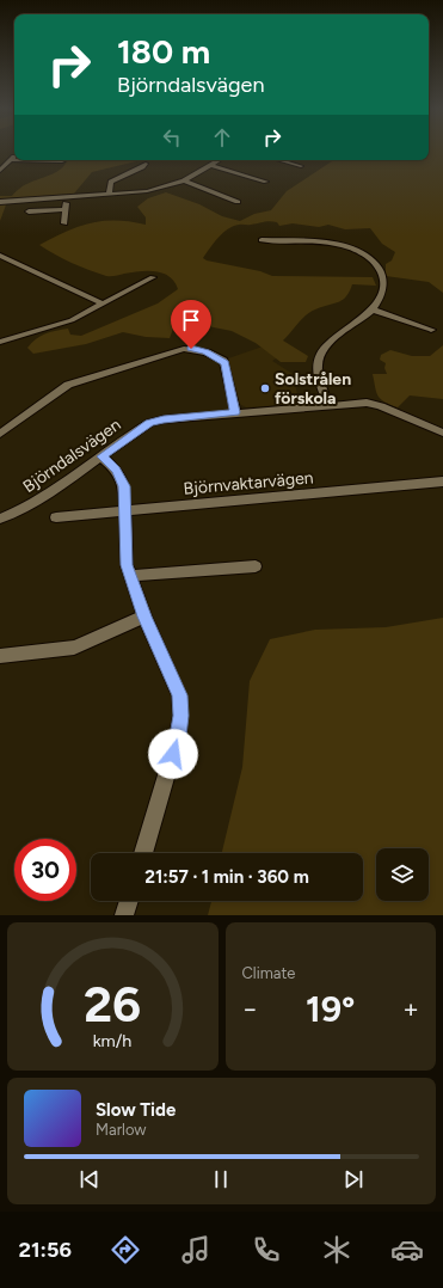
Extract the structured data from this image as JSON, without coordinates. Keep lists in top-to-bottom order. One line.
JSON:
{"streets":{"street":["Björndalsvägen","Björnvaktarvägen"]},"places":["Solstrålen förskola"],"page":{"turn":["180 m","Björndalsvägen"],"limit":"30","trip":"21:57 · 1 min · 360 m","tile":"Climate","heat":["−","19°","+"],"song":["Slow Tide","Marlow"],"tabs":"21:56","gauge":["26","km/h"]}}
